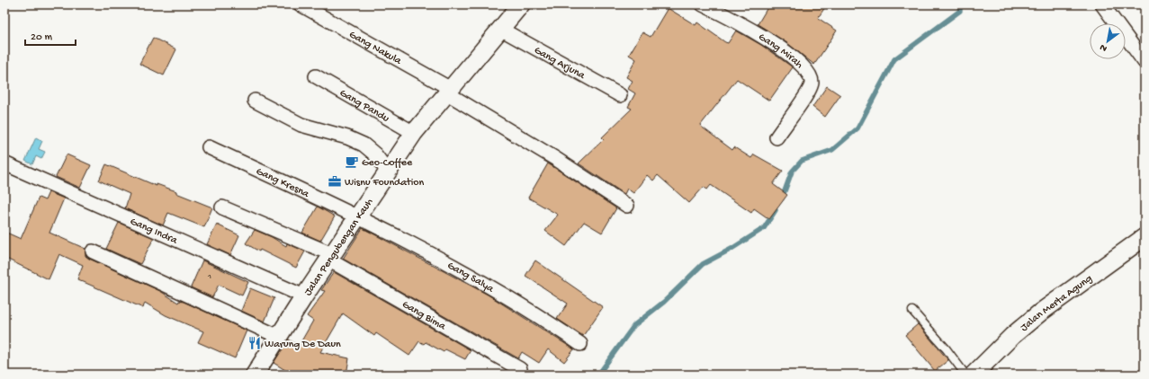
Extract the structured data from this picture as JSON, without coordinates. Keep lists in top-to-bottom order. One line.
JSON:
{"streets":{"street":["Gang Nakula","Gang Mirah","Gang Arjuna","Gang Pandu","Gang Kresna","Gang Indra","Jalan Pengubengan Kauh","Gang Salya","Jalan Merta Agung","Gang Bima"]},"crossings":[["Gang Nakula","Jalan Pengubengan Kauh"],["Gang Arjuna","Jalan Pengubengan Kauh"],["Gang Pandu","Jalan Pengubengan Kauh"],["Gang Kresna","Jalan Pengubengan Kauh"],["Gang Kresna","Gang Salya"],["Gang Indra","Jalan Pengubengan Kauh"],["Jalan Pengubengan Kauh","Gang Salya"],["Jalan Pengubengan Kauh","Gang Bima"]],"places":{"cafe":["Geo-Coffee"],"office":["Wisnu Foundation"],"restaurant":["Warung De Daun"]},"house_numbers":["1"],"scale_bar":"20 m","north":"bottom left"}
